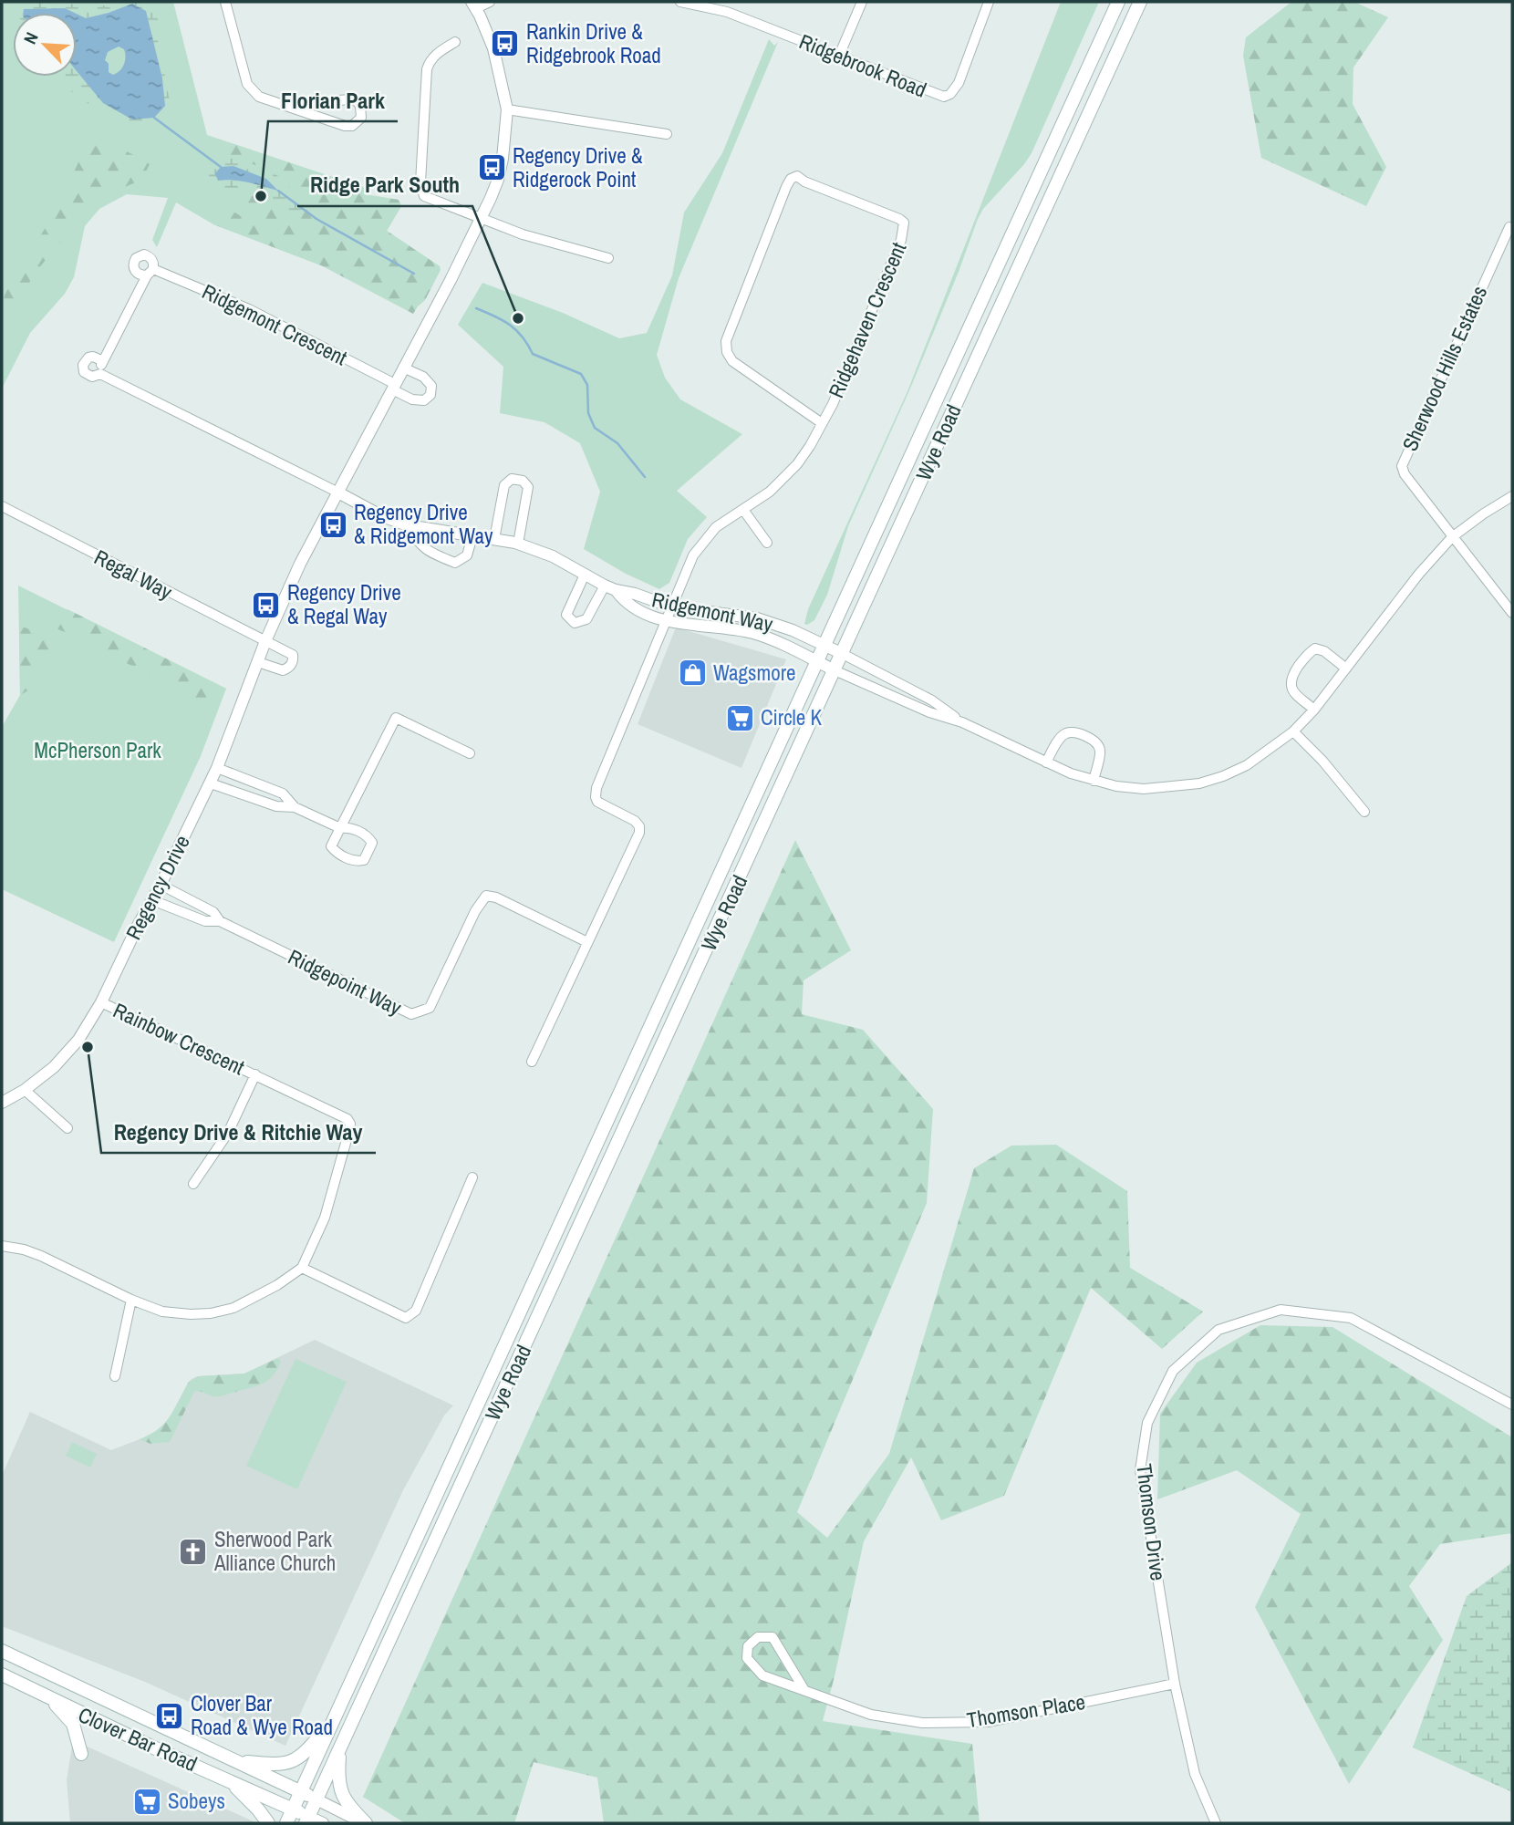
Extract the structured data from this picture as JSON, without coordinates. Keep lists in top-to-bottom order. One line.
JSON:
{"streets":{"main road":["Wye Road","Clover Bar Road"],"street":["Ridgebrook Road","Ridgehaven Crescent","Ridgemont Crescent","Sherwood Hills Estates","Regal Way","Ridgemont Way","Regency Drive","Ridgepoint Way","Rainbow Crescent","Thomson Drive","Thomson Place"]},"crossings":[["Ridgehaven Crescent","Ridgemont Way"],["Ridgemont Crescent","Ridgemont Way"],["Ridgemont Crescent","Regency Drive"],["Wye Road","Ridgemont Way"],["Wye Road","Clover Bar Road"],["Regal Way","Regency Drive"],["Ridgemont Way","Regency Drive"],["Regency Drive","Ridgepoint Way"],["Regency Drive","Rainbow Crescent"],["Thomson Drive","Thomson Place"]],"parks":["McPherson Park"],"places":{"bus stop":["Rankin Drive & Ridgebrook Road","Regency Drive & Ridgerock Point","Regency Drive & Ridgemont Way","Regency Drive & Regal Way","Clover Bar Road & Wye Road"],"other":["Florian Park","Ridge Park South","Regency Drive & Ritchie Way"],"shop":["Wagsmore"],"supermarket":["Circle K","Sobeys"],"church":["Sherwood Park Alliance Church"]},"north":"top left"}
